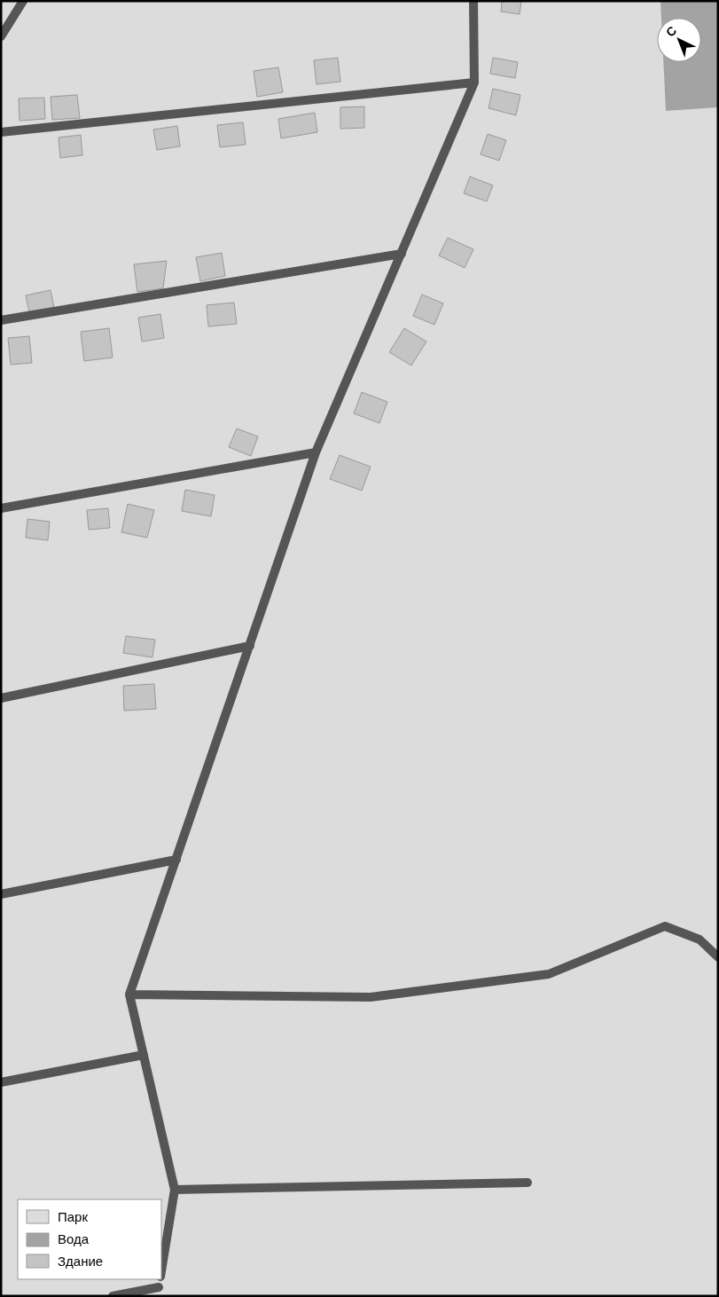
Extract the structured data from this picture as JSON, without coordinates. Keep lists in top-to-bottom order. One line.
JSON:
{"legend":["Парк","Вода","Здание"],"north":"top left"}
